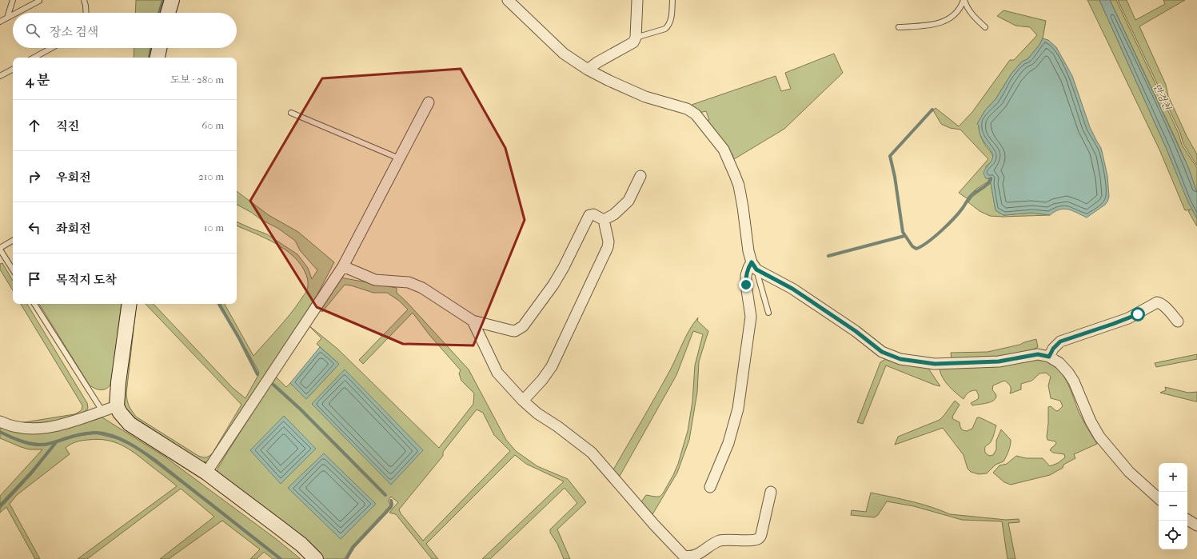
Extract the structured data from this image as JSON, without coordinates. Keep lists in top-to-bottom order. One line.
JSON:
{"water":["만겅천"],"page":{"search":"장소 검색","heading":["4 분","도보 · 280 m"],"list":[["직진","60 m"],["우회전","210 m"],["좌회전","10 m"],"목적지 도착"],"map_buttons":["+","−"]}}
